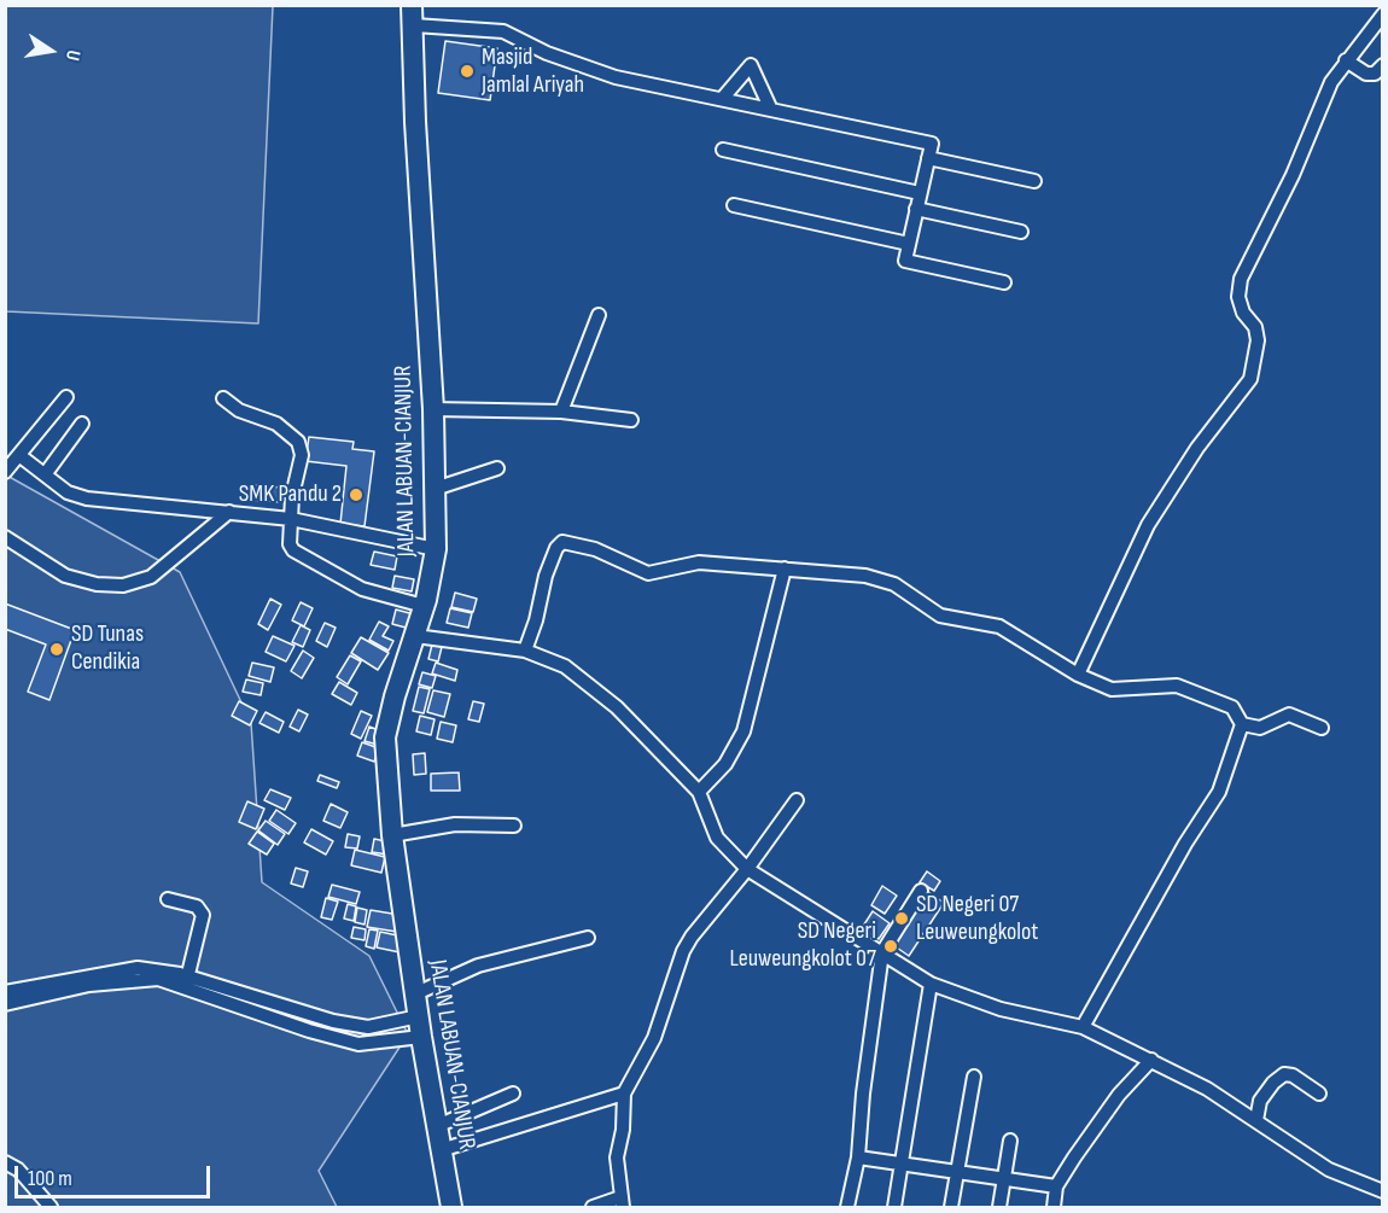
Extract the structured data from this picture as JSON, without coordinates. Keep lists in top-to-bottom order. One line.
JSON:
{"streets":{"highway":["JALAN LABUAN-CIANJUR"]},"places":["Masjid Jamlal Ariyah","SMK Pandu 2","SD Tunas Cendikia","SD Negeri 07 Leuweungkolot","SD Negeri Leuweungkolot 07"],"scale_bar":"100 m","north":"right"}
